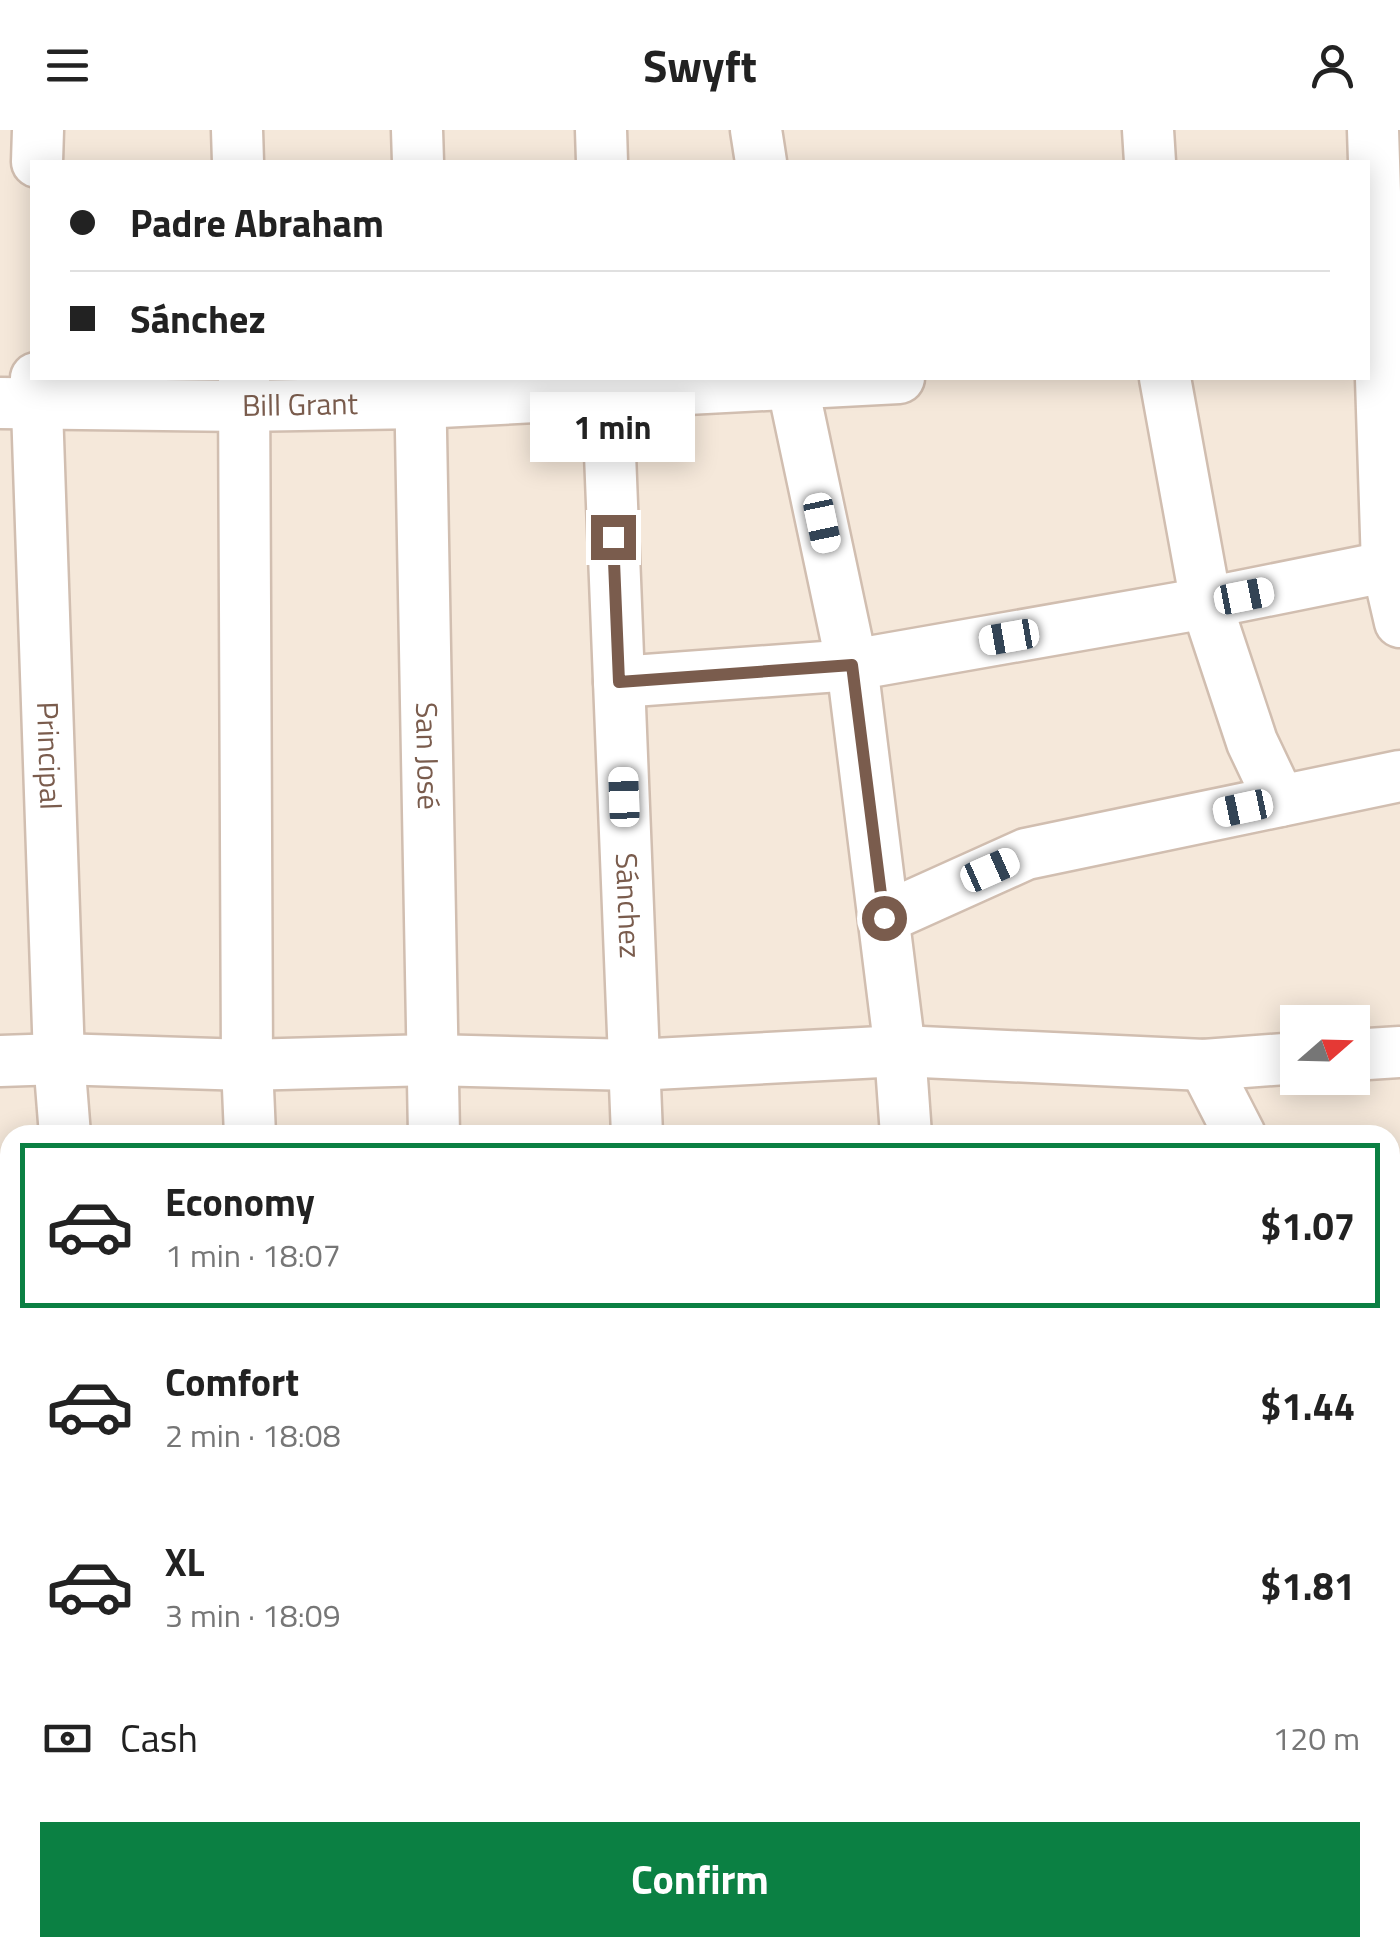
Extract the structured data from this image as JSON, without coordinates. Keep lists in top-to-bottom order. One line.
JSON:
{"streets":{"street":["Bill Grant","Principal","San José","Sánchez"]},"crossings":[["Bill Grant","Principal"],["Bill Grant","San José"],["Bill Grant","Sánchez"]],"north":"right","page":{"header":"Swyft","banner":["Padre Abraham","Sánchez"],"bubble":"1 min","list":[{"name":"Economy","note":"1 min · 18:07","value":"$1.07"},{"name":"Comfort","note":"2 min · 18:08","value":"$1.44"},{"name":"XL","note":"3 min · 18:09","value":"$1.81"}],"pay":["Cash","120 m"],"buttons":"Confirm"}}
